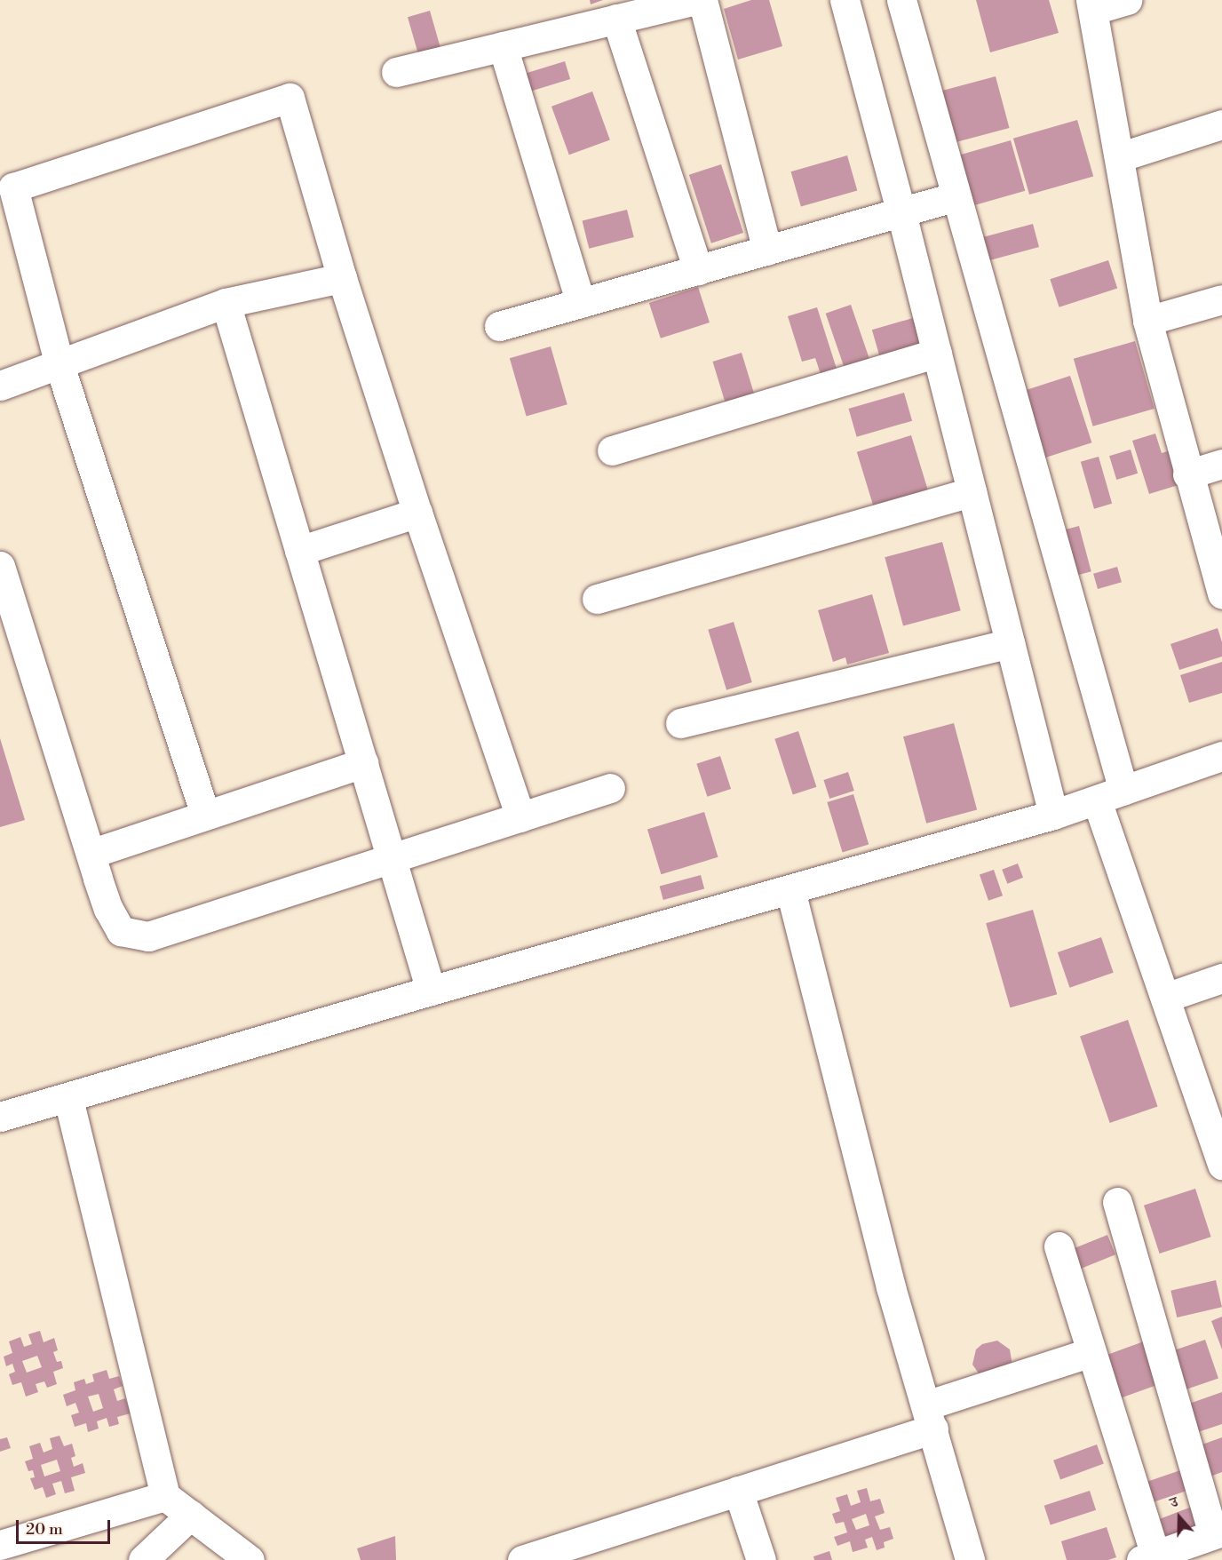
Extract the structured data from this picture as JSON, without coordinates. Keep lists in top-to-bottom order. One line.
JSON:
{"scale_bar":"20 m","north":"top"}
